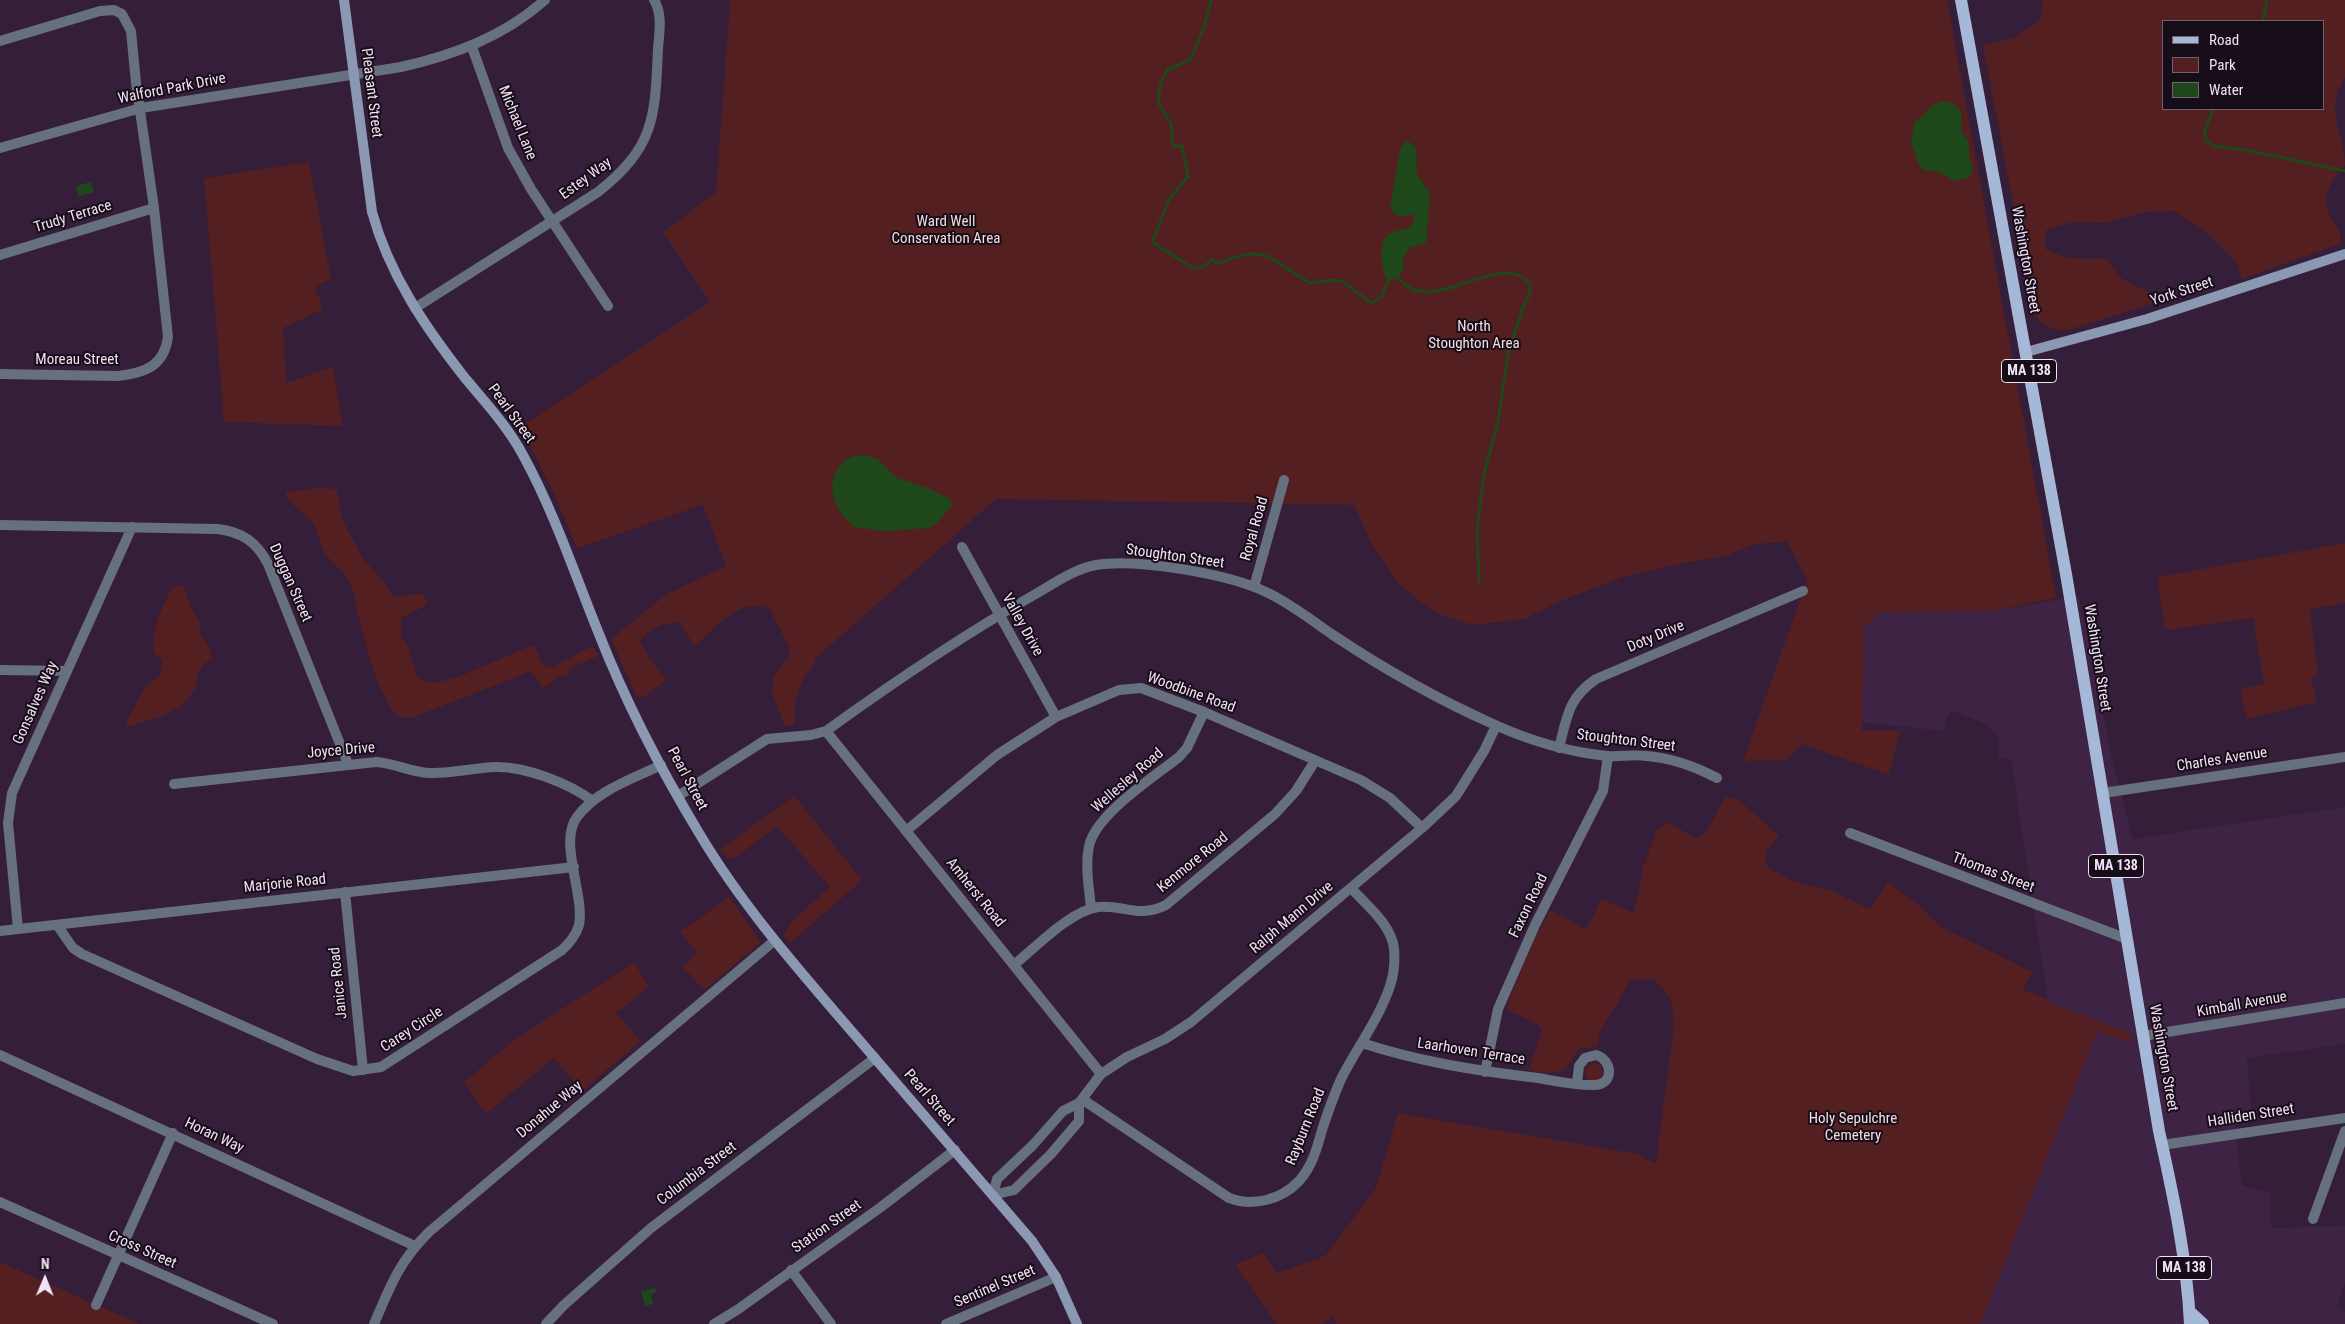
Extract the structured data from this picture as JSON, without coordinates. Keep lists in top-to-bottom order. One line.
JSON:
{"streets":{"main road":["Pleasant Street","Washington Street","York Street","MA 138","Pearl Street"],"street":["Walford Park Drive","Michael Lane","Estey Way","Trudy Terrace","Moreau Street","Royal Road","Stoughton Street","Duggan Street","Valley Drive","Doty Drive","Woodbine Road","Gonsalves Way","Joyce Drive","Charles Avenue","Wellesley Road","Kenmore Road","Thomas Street","Marjorie Road","Amherst Road","Faxon Road","Ralph Mann Drive","Janice Road","Kimball Avenue","Carey Circle","Laarhoven Terrace","Donahue Way","Halliden Street","Rayburn Road","Horan Way","Columbia Street","Station Street","Cross Street","Sentinel Street"]},"crossings":[["Walford Park Drive","Pleasant Street"],["Pleasant Street","Pearl Street"],["Michael Lane","Estey Way"],["Estey Way","Pearl Street"],["Trudy Terrace","Moreau Street"],["Washington Street","York Street"],["Washington Street","Charles Avenue"],["Washington Street","Thomas Street"],["Washington Street","Kimball Avenue"],["Washington Street","Halliden Street"],["Pearl Street","Stoughton Street"],["Pearl Street","Ralph Mann Drive"],["Pearl Street","Carey Circle"],["Pearl Street","Donahue Way"],["Pearl Street","Columbia Street"],["Pearl Street","Station Street"],["Pearl Street","Sentinel Street"],["Royal Road","Stoughton Street"],["Stoughton Street","Valley Drive"],["Stoughton Street","Doty Drive"],["Stoughton Street","Amherst Road"],["Stoughton Street","Faxon Road"],["Stoughton Street","Ralph Mann Drive"],["Duggan Street","Gonsalves Way"],["Duggan Street","Joyce Drive"],["Valley Drive","Woodbine Road"],["Woodbine Road","Wellesley Road"],["Woodbine Road","Kenmore Road"],["Woodbine Road","Amherst Road"],["Woodbine Road","Ralph Mann Drive"],["Gonsalves Way","Marjorie Road"],["Joyce Drive","Carey Circle"],["Wellesley Road","Kenmore Road"],["Marjorie Road","Janice Road"],["Marjorie Road","Carey Circle"],["Amherst Road","Ralph Mann Drive"],["Faxon Road","Laarhoven Terrace"],["Ralph Mann Drive","Rayburn Road"],["Janice Road","Carey Circle"],["Laarhoven Terrace","Rayburn Road"],["Donahue Way","Horan Way"]],"parks":["Ward Well Conservation Area","North Stoughton Area","Holy Sepulchre Cemetery"],"legend":["Road","Park","Water"],"north":"top"}
